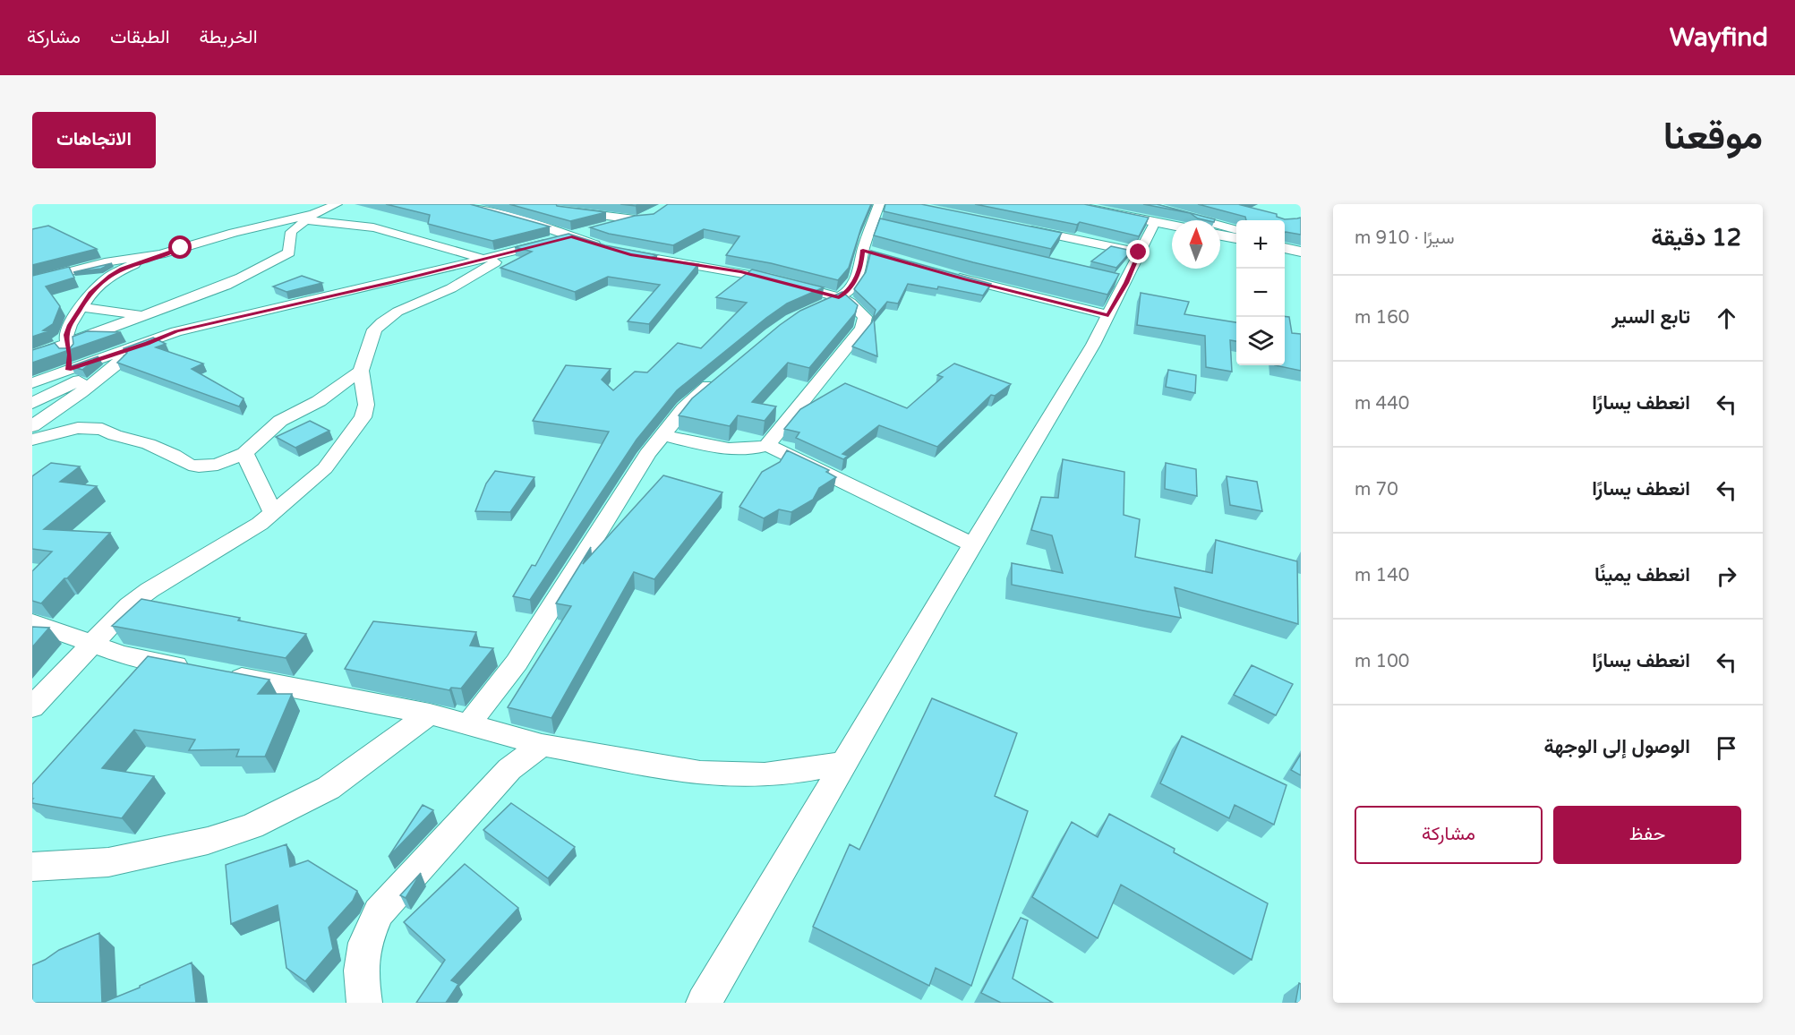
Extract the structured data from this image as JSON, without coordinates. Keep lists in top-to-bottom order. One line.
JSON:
{"north":"top","page":{"header":"Wayfind","nav":["الخريطة","الطبقات","مشاركة"],"title":"موقعنا","buttons":["الاتجاهات",["حفظ","مشاركة"]],"heading":["12 دقيقة","سيرًا · 910 m"],"map_buttons":["+","−"],"list":[["تابع السير","160 m"],["انعطف يسارًا","440 m"],["انعطف يسارًا","70 m"],["انعطف يمينًا","140 m"],["انعطف يسارًا","100 m"],"الوصول إلى الوجهة"]}}
